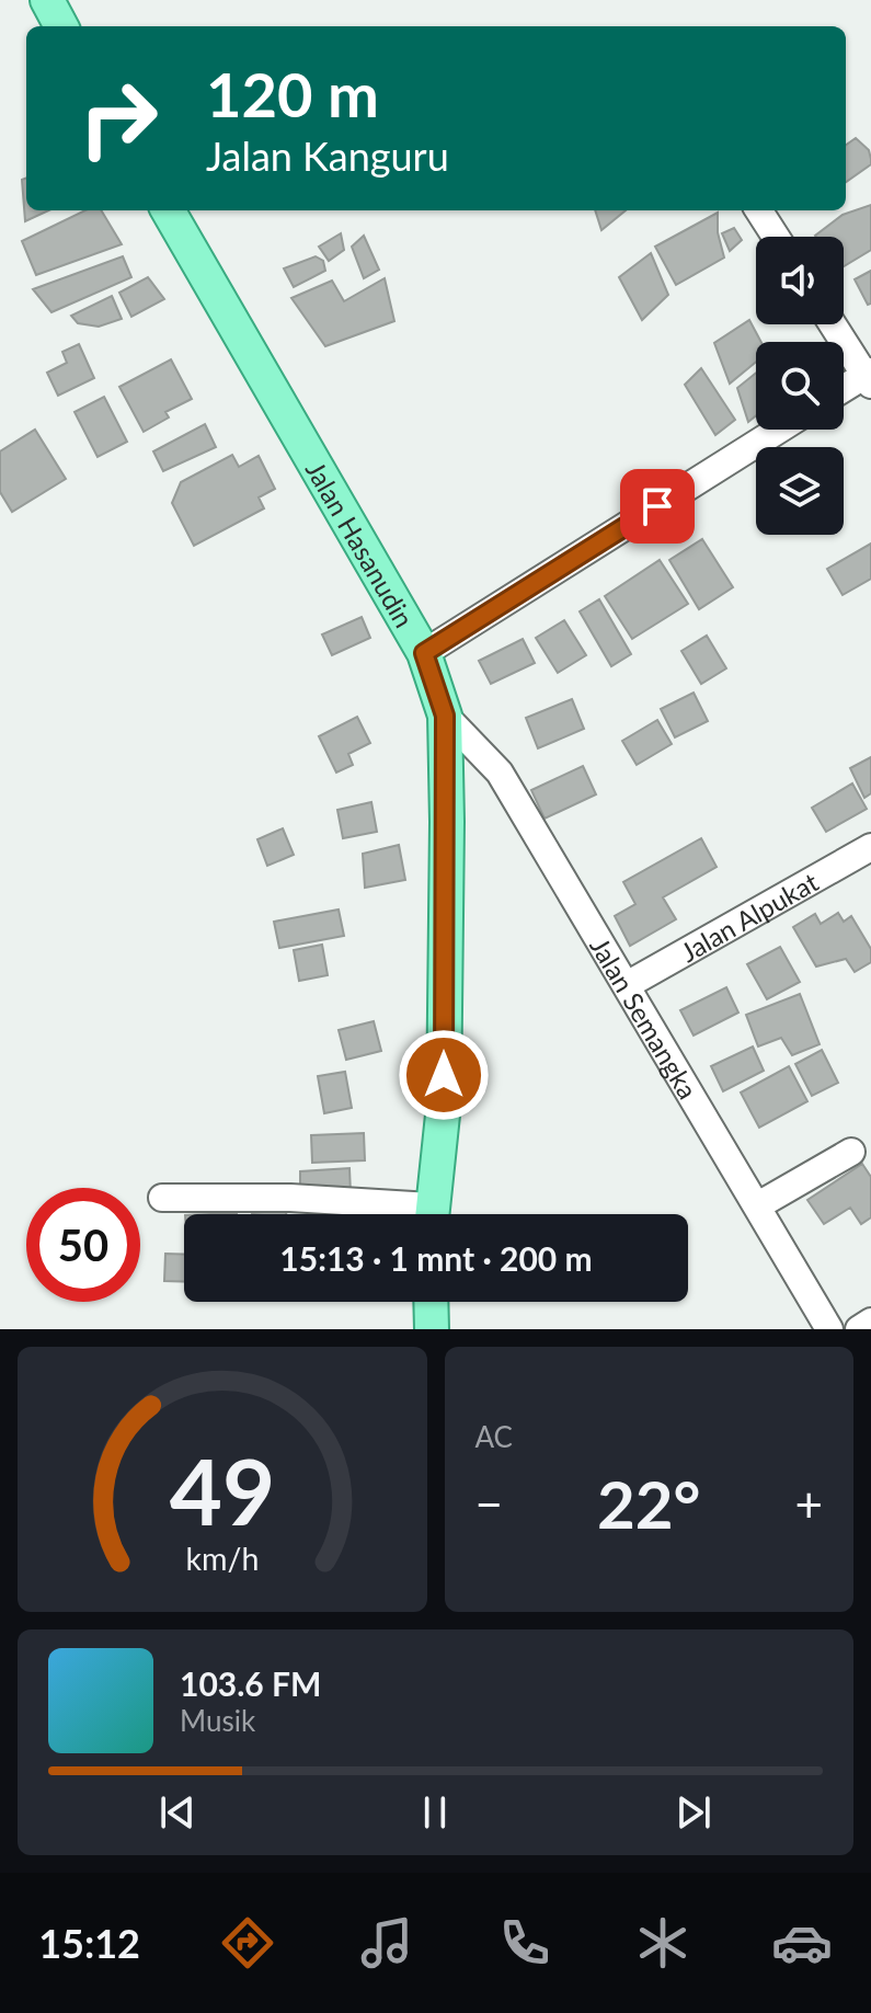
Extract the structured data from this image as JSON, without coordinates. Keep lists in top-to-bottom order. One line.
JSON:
{"streets":{"main road":["Jalan Hasanudin"],"street":["Jalan Alpukat","Jalan Semangka"]},"crossings":[["Jalan Hasanudin","Jalan Semangka"],["Jalan Alpukat","Jalan Semangka"]],"page":{"turn":["120 m","Jalan Kanguru"],"limit":"50","trip":"15:13 · 1 mnt · 200 m","tile":"AC","heat":["−","22°","+"],"song":["103.6 FM","Musik"],"tabs":"15:12","gauge":["49","km/h"]}}
